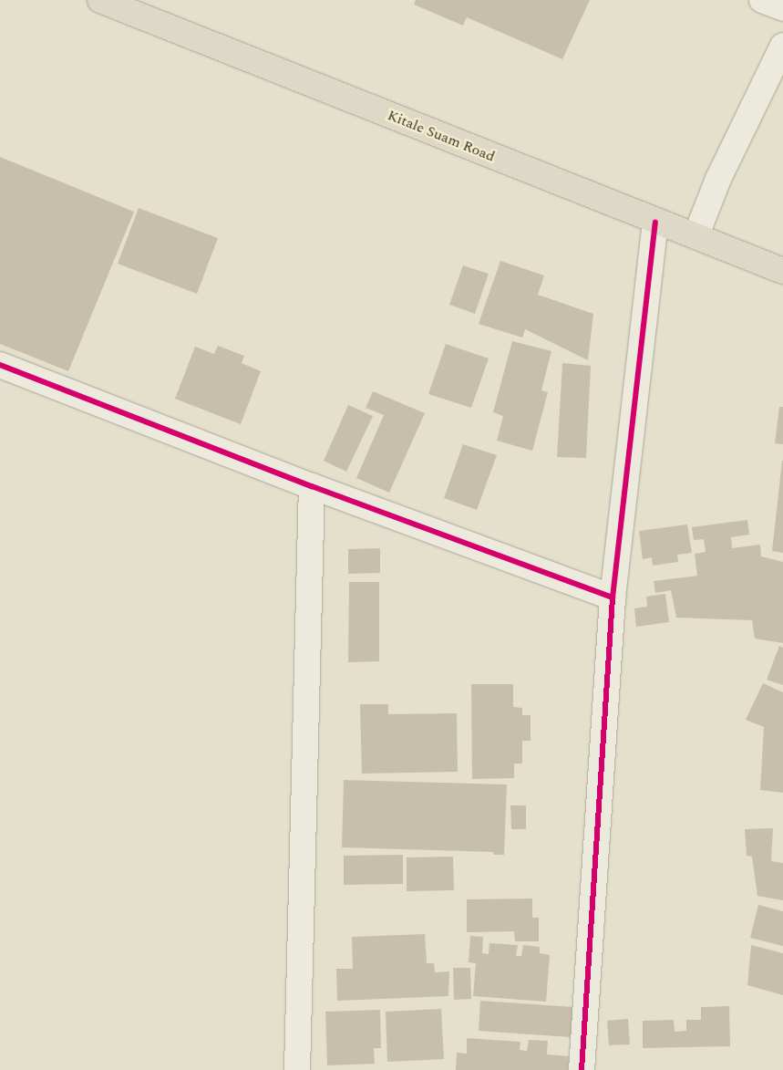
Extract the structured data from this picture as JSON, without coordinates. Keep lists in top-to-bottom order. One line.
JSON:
{"streets":{"highway":["Kitale Suam Road"]}}
